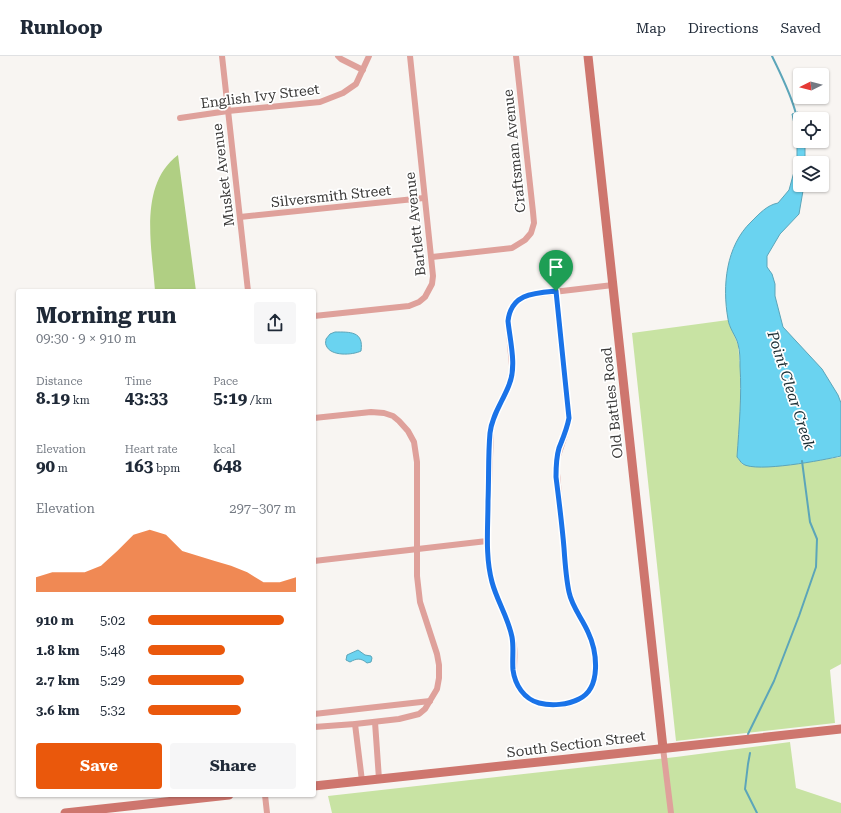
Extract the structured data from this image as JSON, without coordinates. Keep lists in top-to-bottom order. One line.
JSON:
{"streets":{"street":["English Ivy Street","Craftsman Avenue","Musket Avenue","Silversmith Street","Bartlett Avenue","Old Battles Road","South Section Street"]},"crossings":[["English Ivy Street","Musket Avenue"],["Craftsman Avenue","Bartlett Avenue"],["Musket Avenue","Silversmith Street"],["Silversmith Street","Bartlett Avenue"],["Old Battles Road","South Section Street"]],"water":["Point Clear Creek"],"north":"left","page":{"header":"Runloop","nav":["Map","Directions","Saved"],"heading":["Morning run","09:30 · 9 × 910 m"],"stats":[["Distance","8.19 km"],["Time","43:33"],["Pace","5:19 /km"],["Elevation","90 m"],["Heart rate","163 bpm"],["kcal","648"]],"chart":["Elevation","297–307 m"],"list":[{"name":"910 m","note":"5:02"},{"name":"1.8 km","note":"5:48"},{"name":"2.7 km","note":"5:29"},{"name":"3.6 km","note":"5:32"}],"buttons":["Save","Share"]}}
